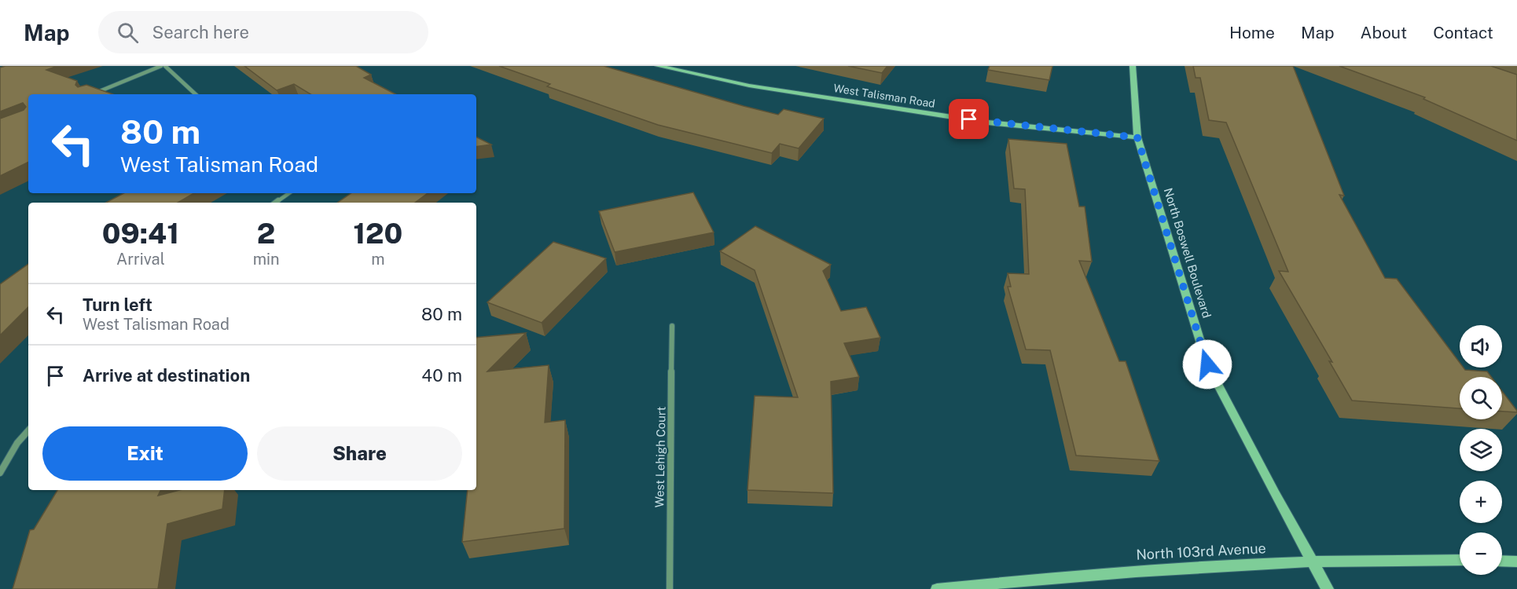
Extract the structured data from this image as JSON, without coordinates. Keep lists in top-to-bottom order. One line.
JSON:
{"streets":{"street":["West Talisman Road","North Boswell Boulevard","West Lehigh Court","North 103rd Avenue"]},"crossings":[["West Talisman Road","North Boswell Boulevard"],["North Boswell Boulevard","North 103rd Avenue"]],"page":{"header":"Map","search":"Search here","nav":["Home","Map","About","Contact"],"turn":["80 m","West Talisman Road"],"eta":["09:41","Arrival","2","min","120","m"],"list":[{"name":"Turn left","note":"West Talisman Road","value":"80 m"},{"name":"Arrive at destination","value":"40 m"}],"map_buttons":["+","−"],"buttons":["Exit","Share"]}}
